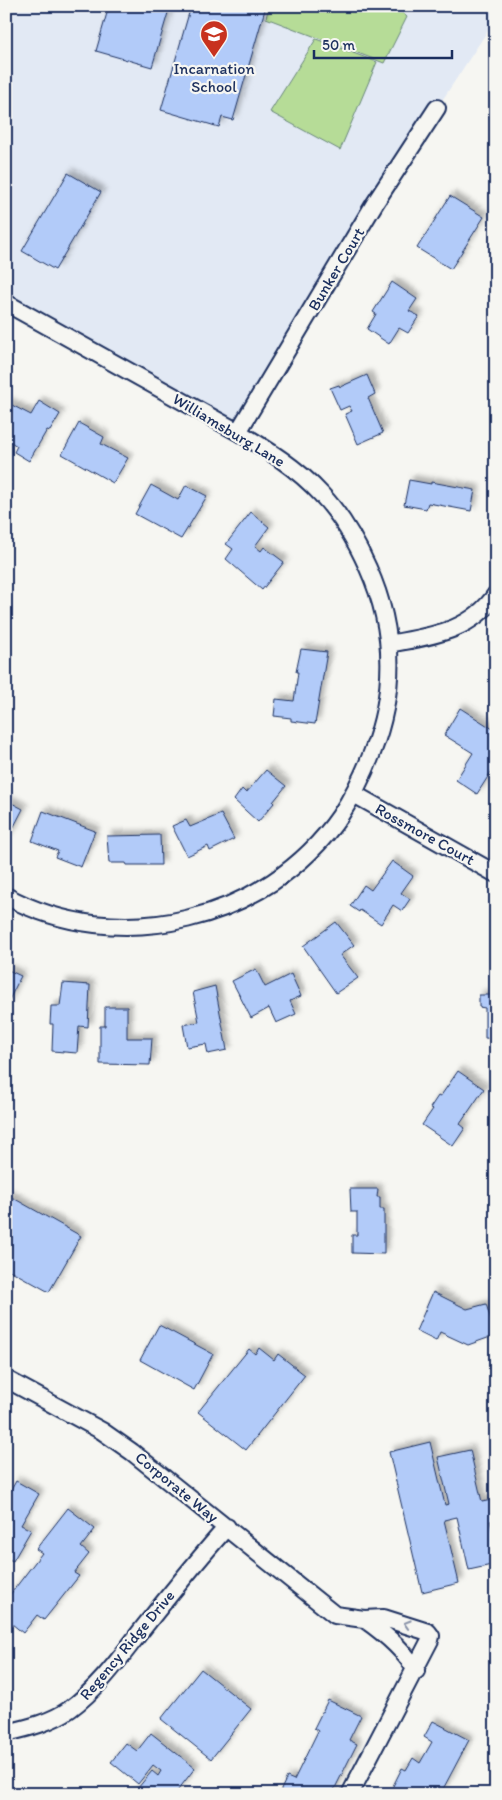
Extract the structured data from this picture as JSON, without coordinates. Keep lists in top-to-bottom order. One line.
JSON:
{"streets":{"street":["Bunker Court","Williamsburg Lane","Rossmore Court","Corporate Way","Regency Ridge Drive"]},"crossings":[["Bunker Court","Williamsburg Lane"],["Williamsburg Lane","Rossmore Court"],["Corporate Way","Regency Ridge Drive"]],"places":{"school or university":["Incarnation School"]},"scale_bar":"50 m"}
